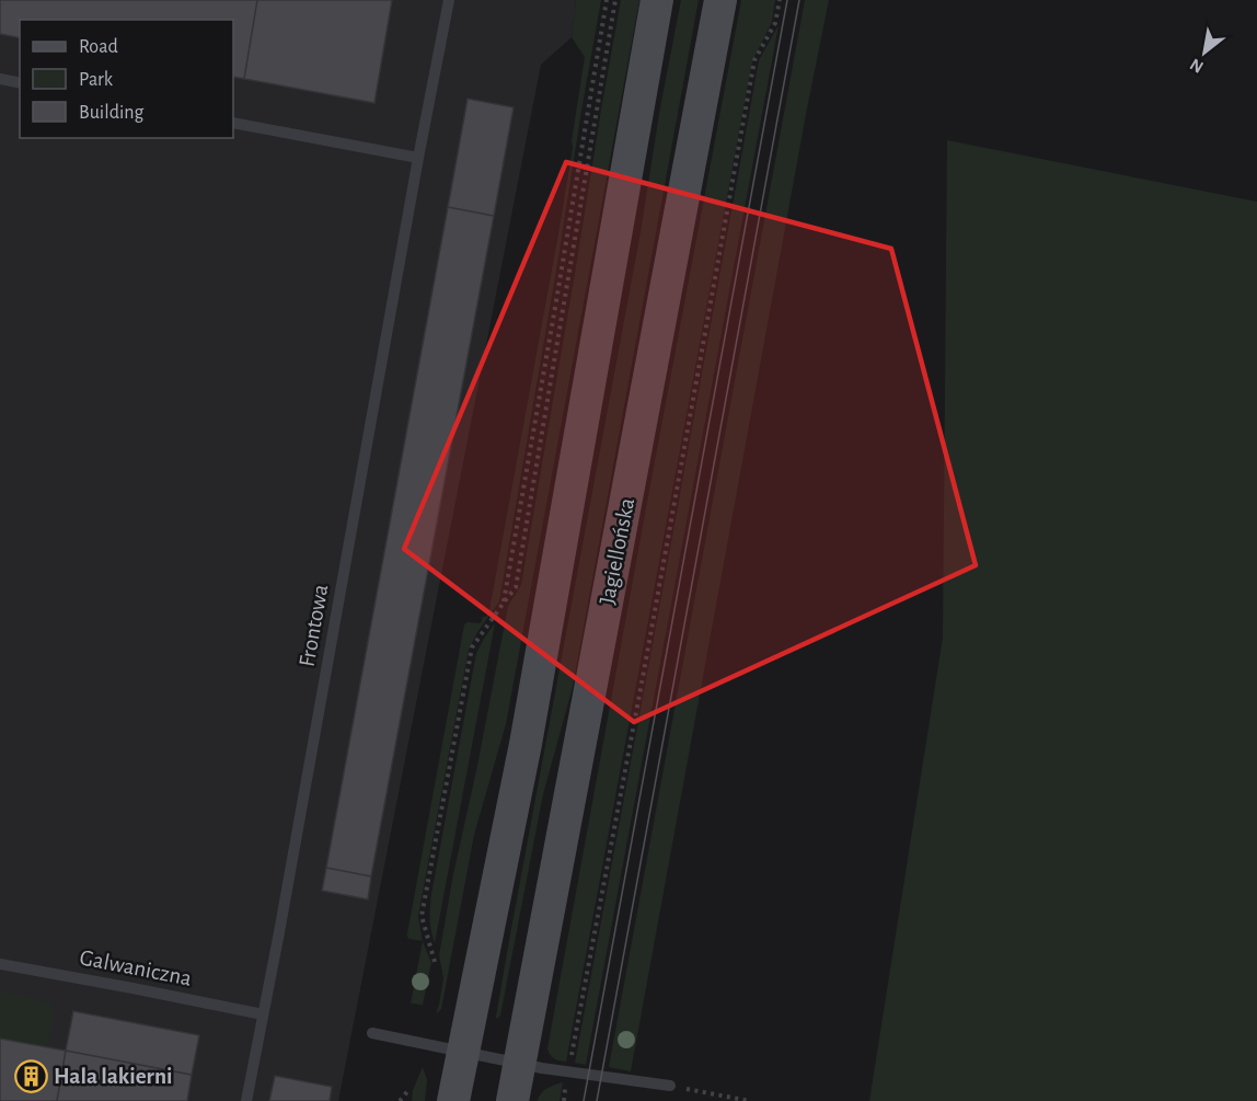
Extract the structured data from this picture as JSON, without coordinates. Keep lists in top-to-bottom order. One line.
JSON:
{"streets":{"main road":["Jagiellońska"],"lane":["Frontowa","Galwaniczna"]},"crossings":[["Frontowa","Galwaniczna"]],"places":{"building":["Hala lakierni"]},"legend":["Road","Park","Building"],"north":"bottom left"}
